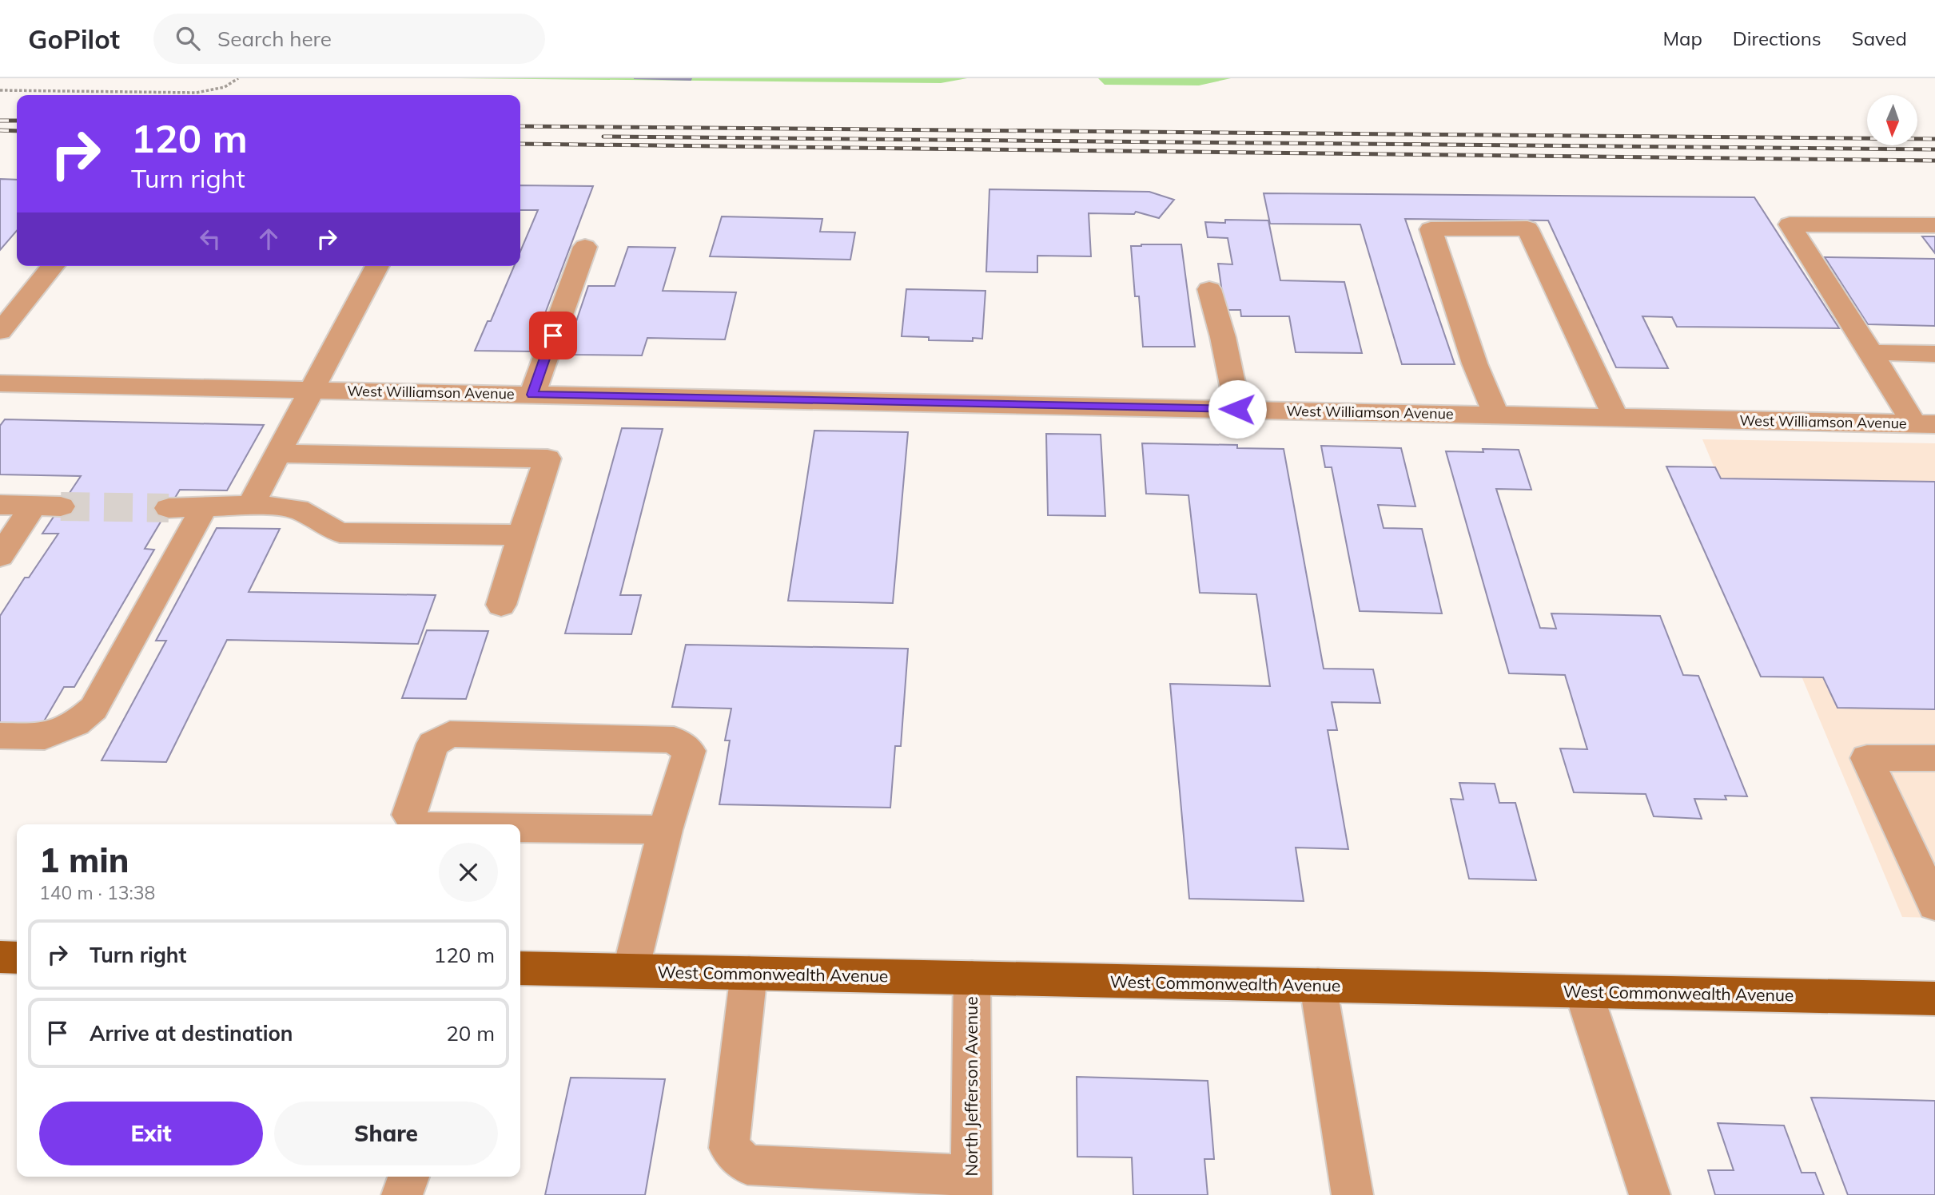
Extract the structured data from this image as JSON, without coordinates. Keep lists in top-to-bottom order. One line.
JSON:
{"streets":{"main road":["West Commonwealth Avenue"],"street":["West Williamson Avenue","North Jefferson Avenue"]},"crossings":[["West Commonwealth Avenue","North Jefferson Avenue"]],"north":"bottom","page":{"header":"GoPilot","search":"Search here","nav":["Map","Directions","Saved"],"turn":["120 m","Turn right"],"heading":["1 min","140 m · 13:38"],"list":[{"name":"Turn right","value":"120 m"},{"name":"Arrive at destination","value":"20 m"}],"buttons":["Exit","Share"]}}
